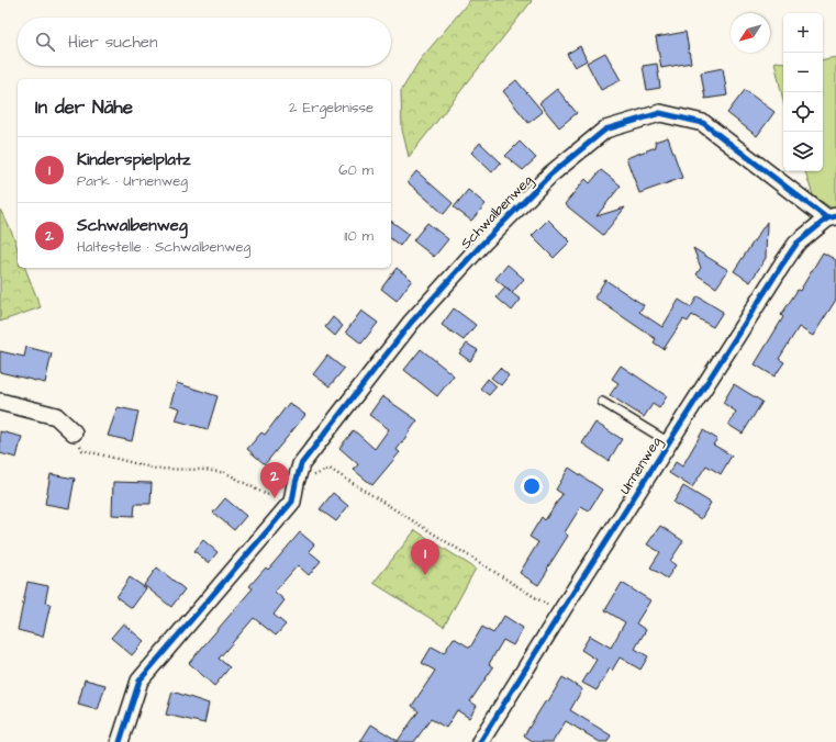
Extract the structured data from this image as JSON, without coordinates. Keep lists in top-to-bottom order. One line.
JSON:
{"streets":{"street":["Schwalbenweg","Urnenweg"]},"crossings":[["Schwalbenweg","Urnenweg"]],"north":"bottom left","page":{"map_buttons":["+","−"],"search":"Hier suchen","heading":["In der Nähe","2 Ergebnisse"],"list":[{"mark":"1","name":"Kinderspielplatz","note":"Park · Urnenweg","value":"60 m"},{"mark":"2","name":"Schwalbenweg","note":"Haltestelle · Schwalbenweg","value":"110 m"}],"pins":["2","1"]}}
